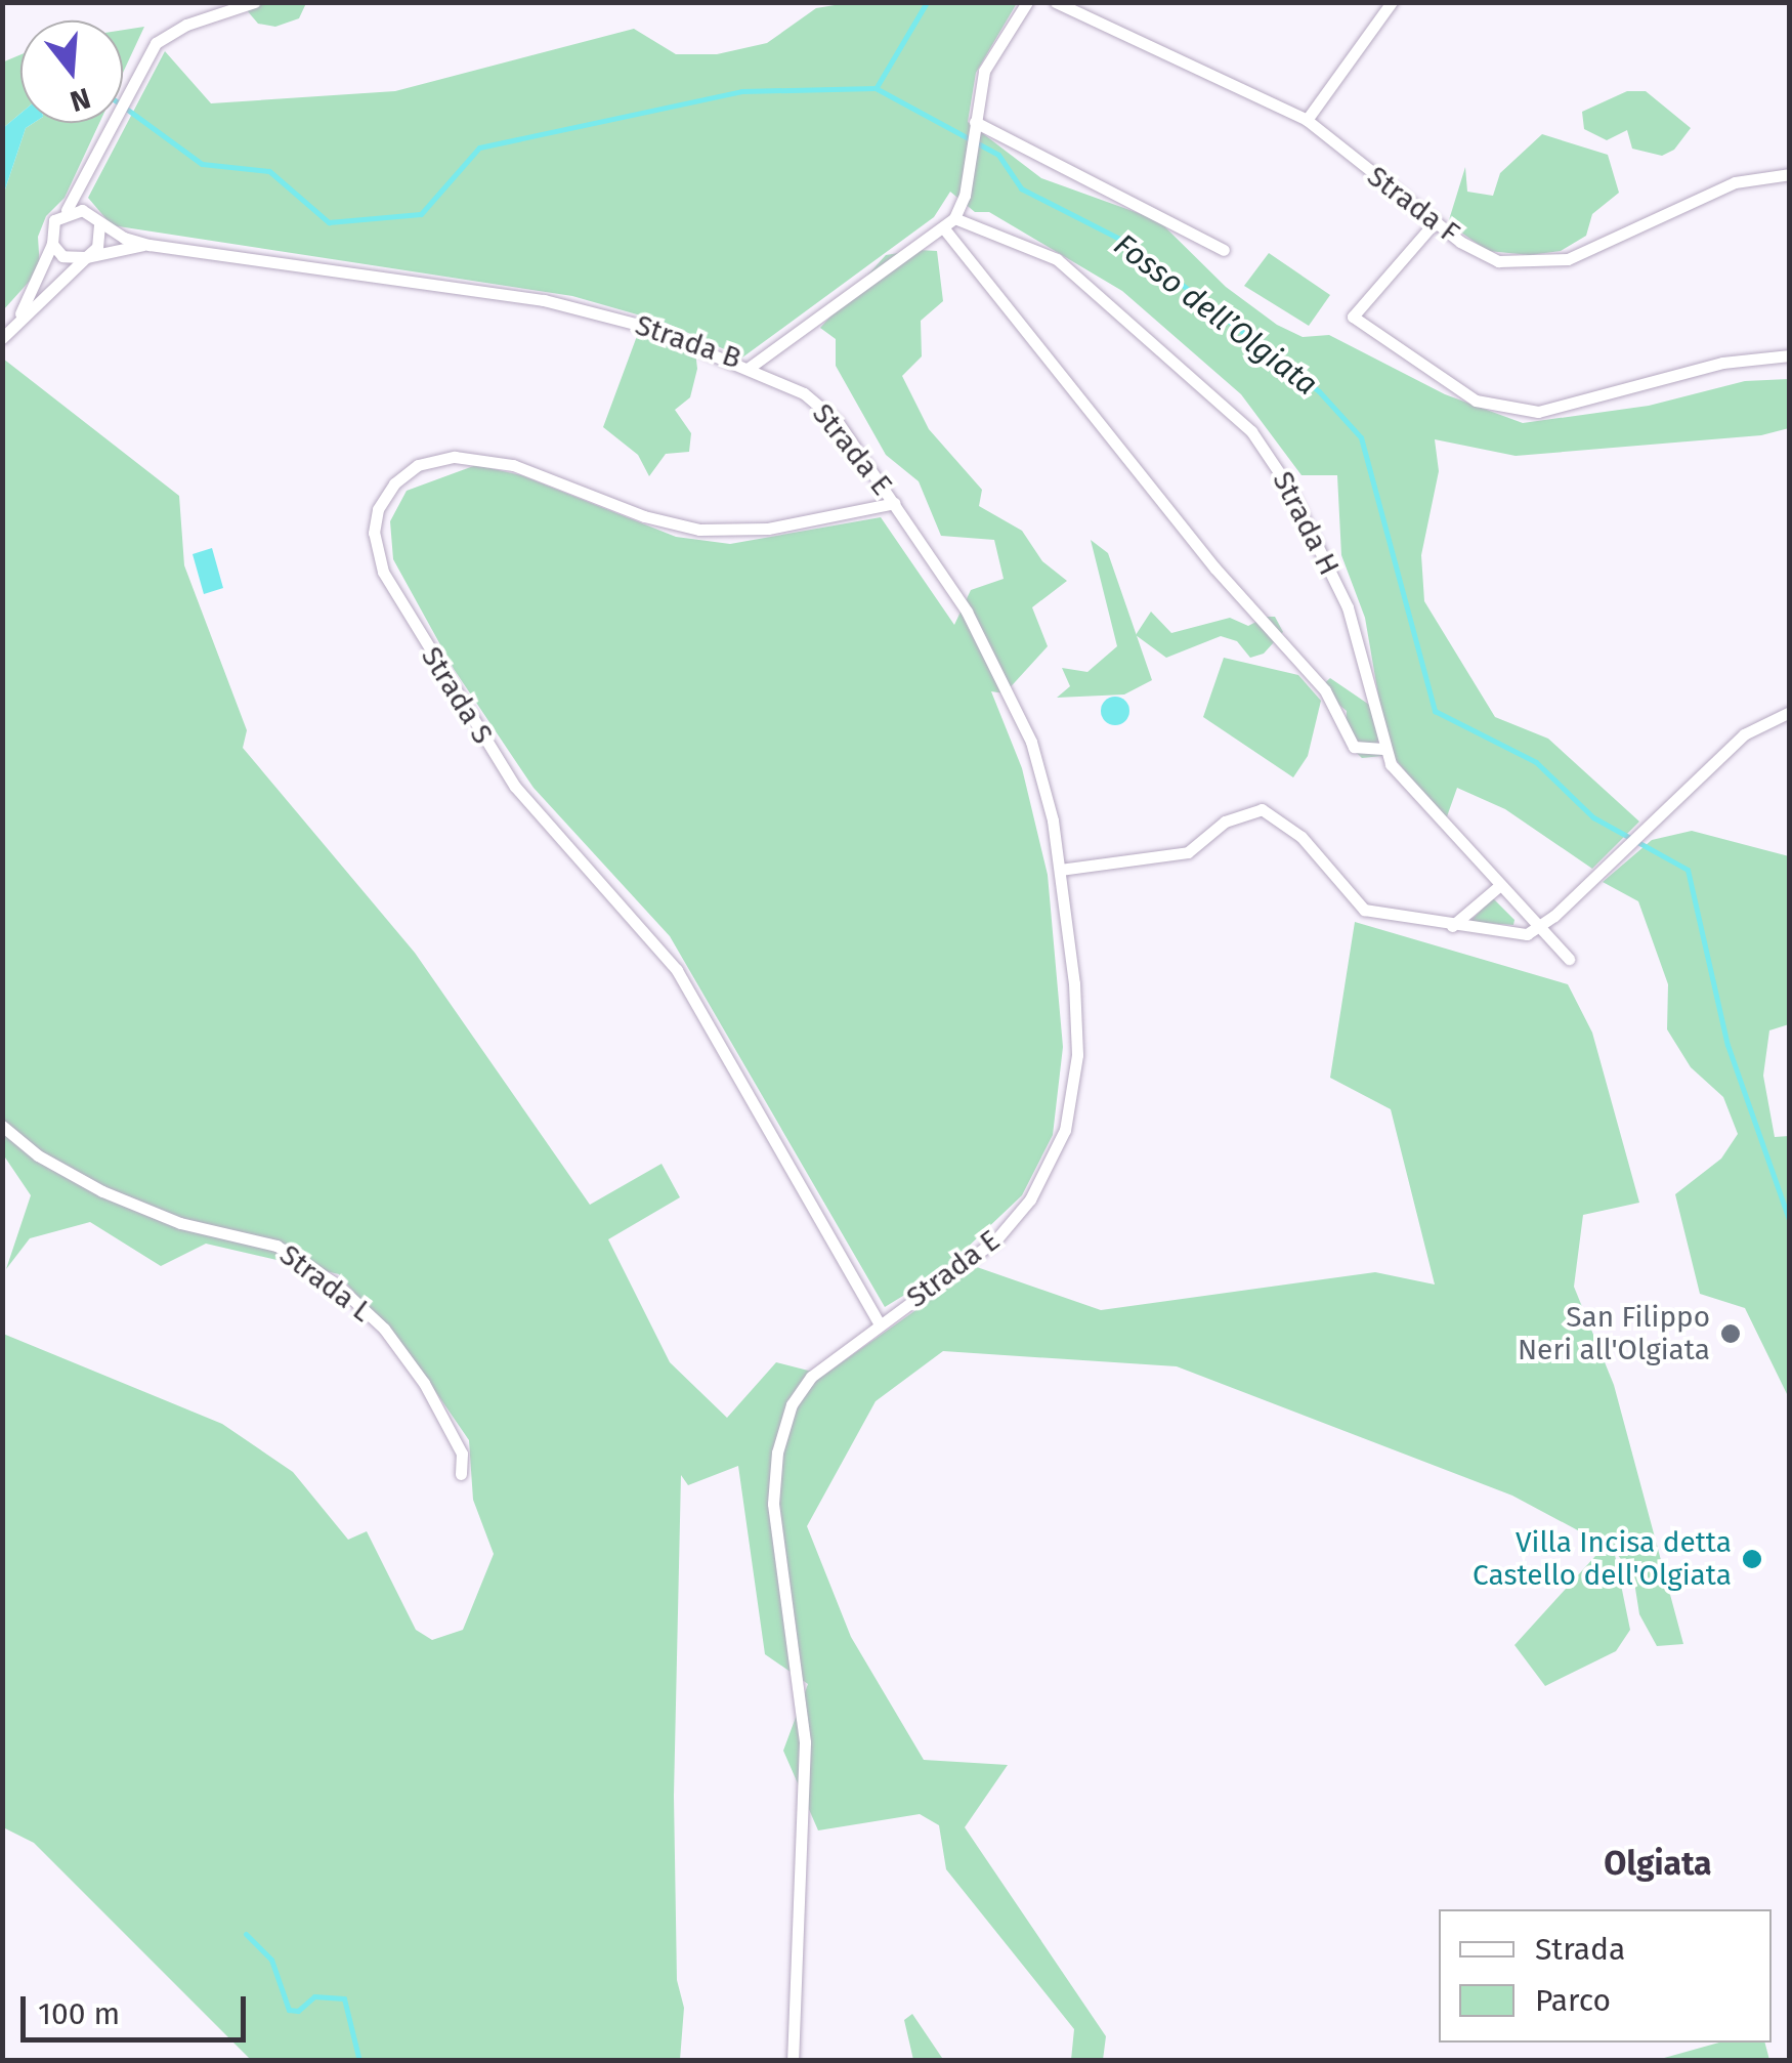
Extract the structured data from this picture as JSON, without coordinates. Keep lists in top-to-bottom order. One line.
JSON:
{"streets":{"street":["Strada F","Strada B","Strada E","Strada H","Strada S","Strada L"]},"crossings":[["Strada B","Strada E"],["Strada B","Strada H"],["Strada E","Strada S"]],"districts":["Olgiata"],"water":["Fosso dell’Olgiata"],"places":["San Filippo Neri all'Olgiata","Villa Incisa detta Castello dell'Olgiata"],"legend":["Strada","Parco"],"scale_bar":"100 m","north":"bottom"}
